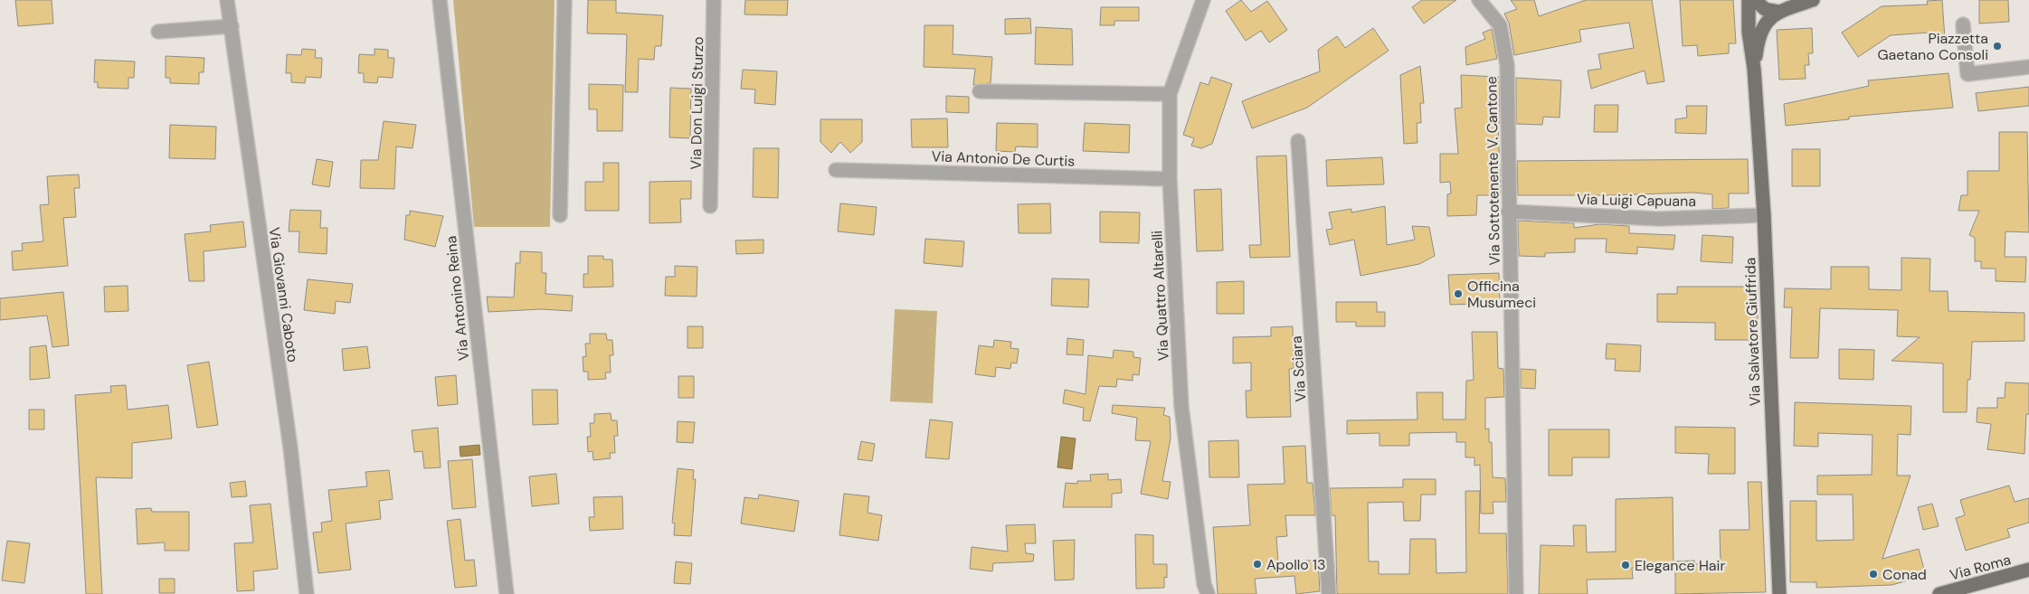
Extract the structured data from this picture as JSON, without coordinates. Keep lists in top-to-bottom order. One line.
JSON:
{"streets":{"main road":["Via Salvatore Giuffrida","Via Roma"],"street":["Via Don Luigi Sturzo","Via Antonio De Curtis","Via Sottotenente V. Cantone","Via Luigi Capuana","Via Giovanni Caboto","Via Quattro Altarelli","Via Antonino Reina","Via Sciara"]},"crossings":[["Via Antonio De Curtis","Via Quattro Altarelli"],["Via Sottotenente V. Cantone","Via Luigi Capuana"],["Via Luigi Capuana","Via Salvatore Giuffrida"]],"places":["Piazzetta Gaetano Consoli","Officina Musumeci","Apollo 13","Elegance Hair","Conad"]}
